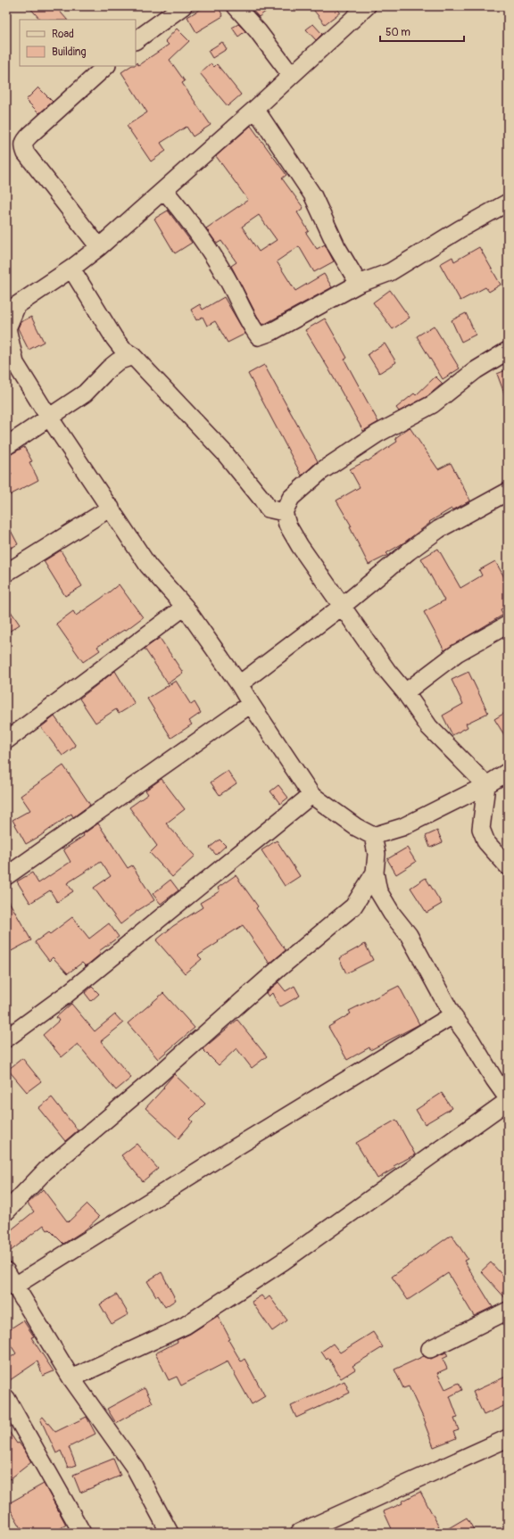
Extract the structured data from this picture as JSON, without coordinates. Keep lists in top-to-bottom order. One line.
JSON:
{"legend":["Road","Building"],"scale_bar":"50 m"}
